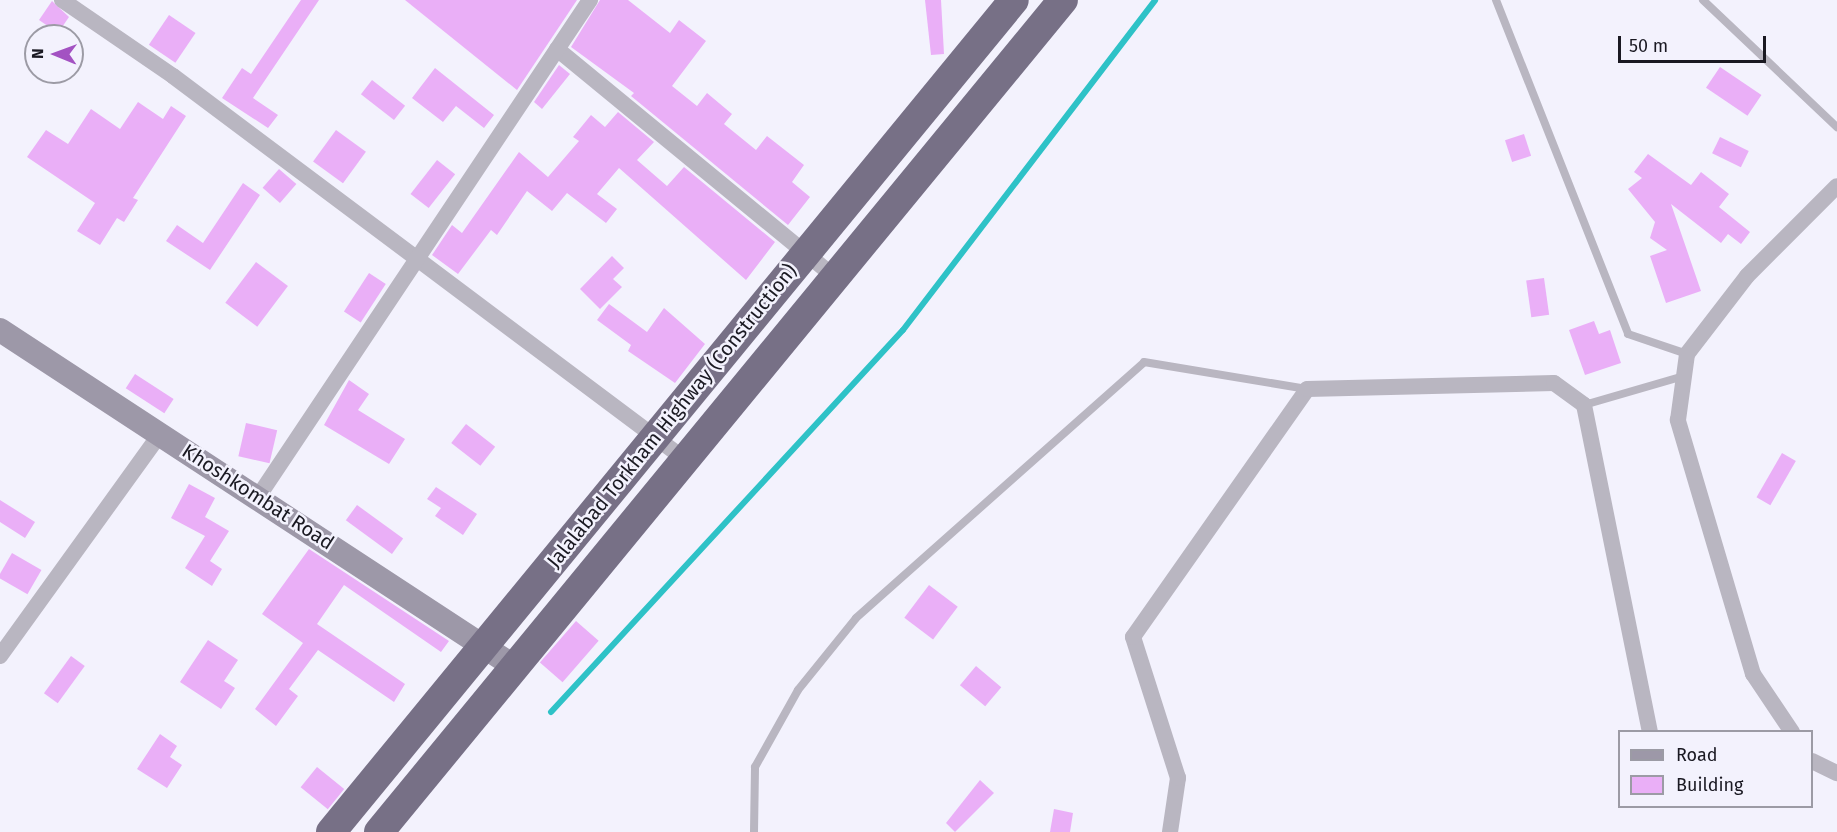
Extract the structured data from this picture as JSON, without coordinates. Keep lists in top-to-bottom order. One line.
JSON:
{"streets":{"highway":["Jalalabad Torkham Highway (Construction)"],"street":["Khoshkombat Road"]},"crossings":[["Jalalabad Torkham Highway (Construction)","Khoshkombat Road"]],"legend":["Road","Building"],"scale_bar":"50 m","north":"left"}
